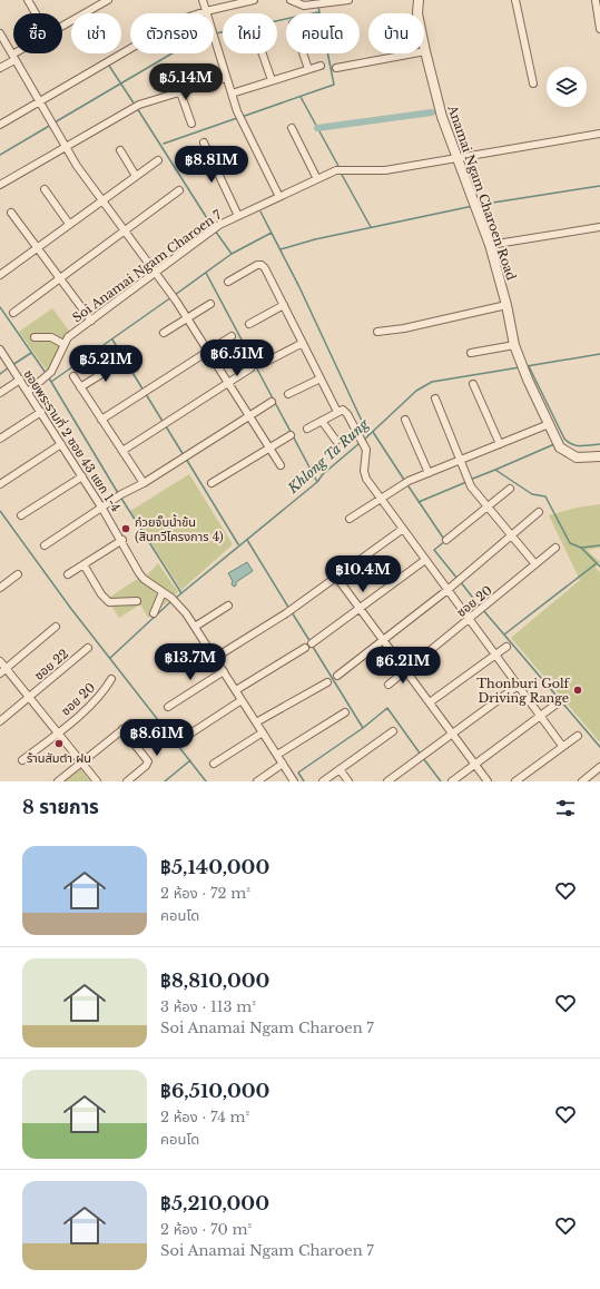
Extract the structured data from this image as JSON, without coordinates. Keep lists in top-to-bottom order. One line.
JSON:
{"streets":{"street":["Anamai Ngam Charoen Road","Soi Anamai Ngam Charoen 7","ซอยพระรามที่ 2 ซอย 43 แยก 1-4","ซอย 20","ซอย 22"]},"crossings":[["Anamai Ngam Charoen Road","Soi Anamai Ngam Charoen 7"],["Soi Anamai Ngam Charoen 7","ซอยพระรามที่ 2 ซอย 43 แยก 1-4"]],"water":["Khlong Ta Rung"],"places":["ก๋วยจั๊บน้ำข้น (สินทวีโครงการ 4)","Thonburi Golf Driving Range","ร้านสัมตำ ฝน"],"page":{"chip":["ซื้อ","เช่า","ตัวกรอง","ใหม่","คอนโด","บ้าน"],"price":["฿5.14M","฿8.81M","฿6.51M","฿5.21M","฿10.4M","฿13.7M","฿6.21M","฿8.61M"],"heading":"8 รายการ","list":[{"name":"฿5,140,000","note":"2 ห้อง · 72 m² · คอนโด"},{"name":"฿8,810,000","note":"3 ห้อง · 113 m² · Soi Anamai Ngam Charoen 7"},{"name":"฿6,510,000","note":"2 ห้อง · 74 m² · คอนโด"},{"name":"฿5,210,000","note":"2 ห้อง · 70 m² · Soi Anamai Ngam Charoen 7"}]}}
